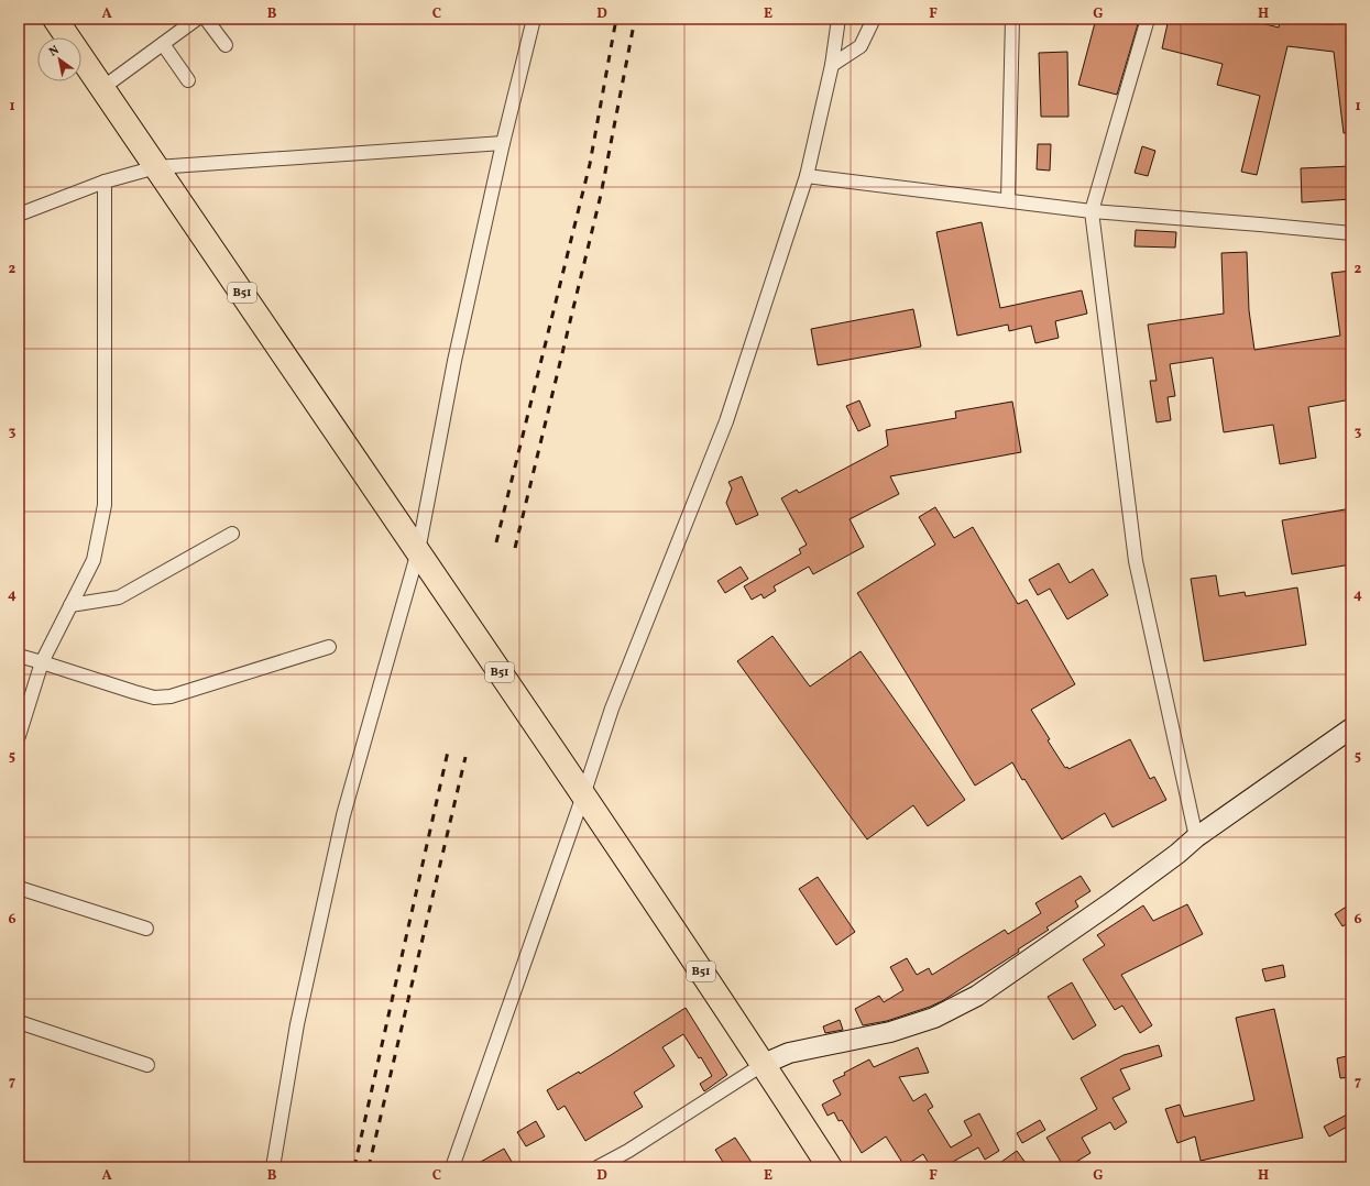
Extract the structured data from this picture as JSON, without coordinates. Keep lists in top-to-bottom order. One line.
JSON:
{"streets":{"highway":["B51"]},"north":"top left","grid":{"columns":["A","B","C","D","E","F","G","H"],"rows":["1","2","3","4","5","6","7"]}}
